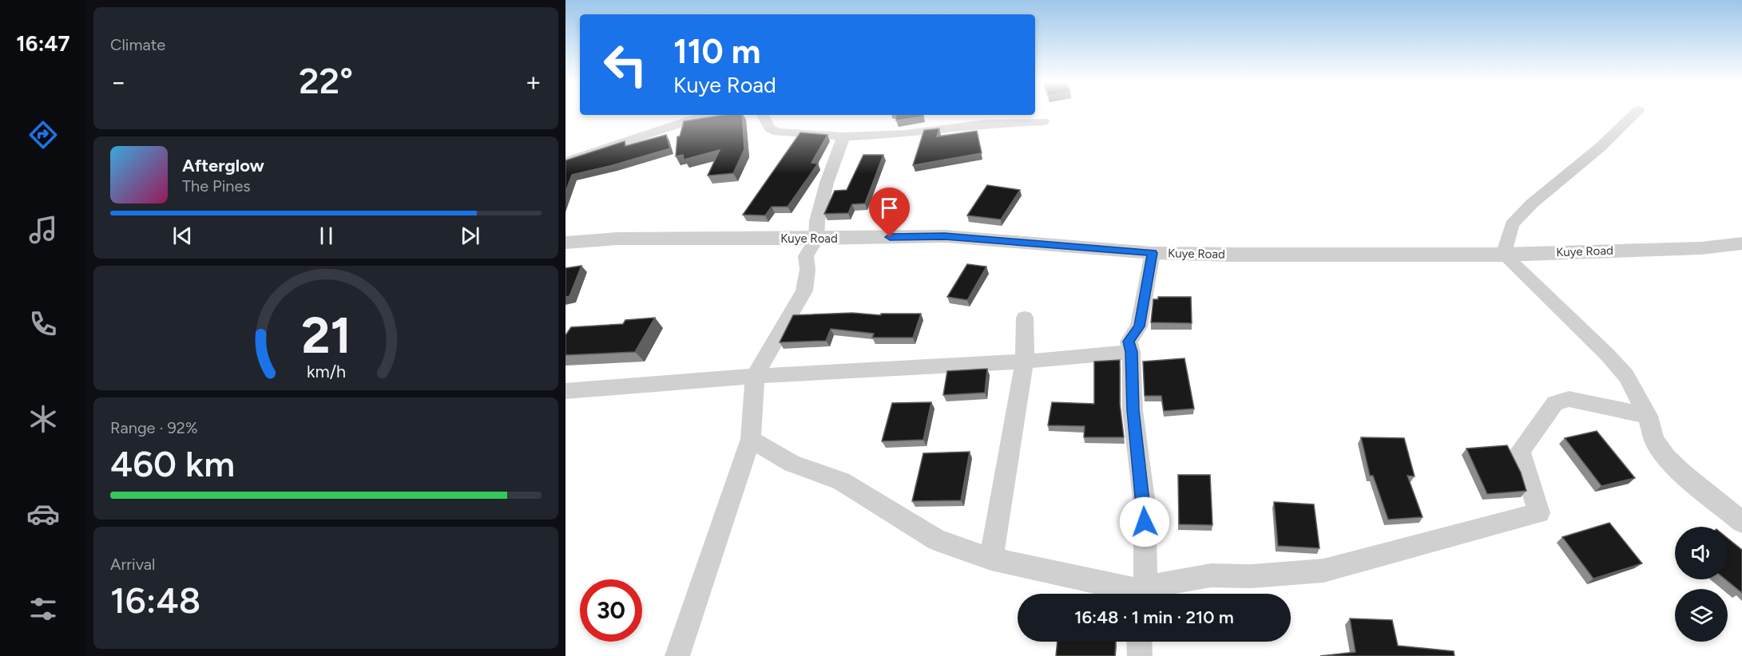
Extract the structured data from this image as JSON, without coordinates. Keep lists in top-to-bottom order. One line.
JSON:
{"streets":{"street":["Kuye Road"]},"page":{"tabs":"16:47","tile":["Climate",["Range · 92%","460 km"],["Arrival","16:48"]],"turn":["110 m","Kuye Road"],"heat":["−","22°","+"],"song":["Afterglow","The Pines"],"limit":"30","trip":"16:48 · 1 min · 210 m","gauge":["21","km/h"]}}
